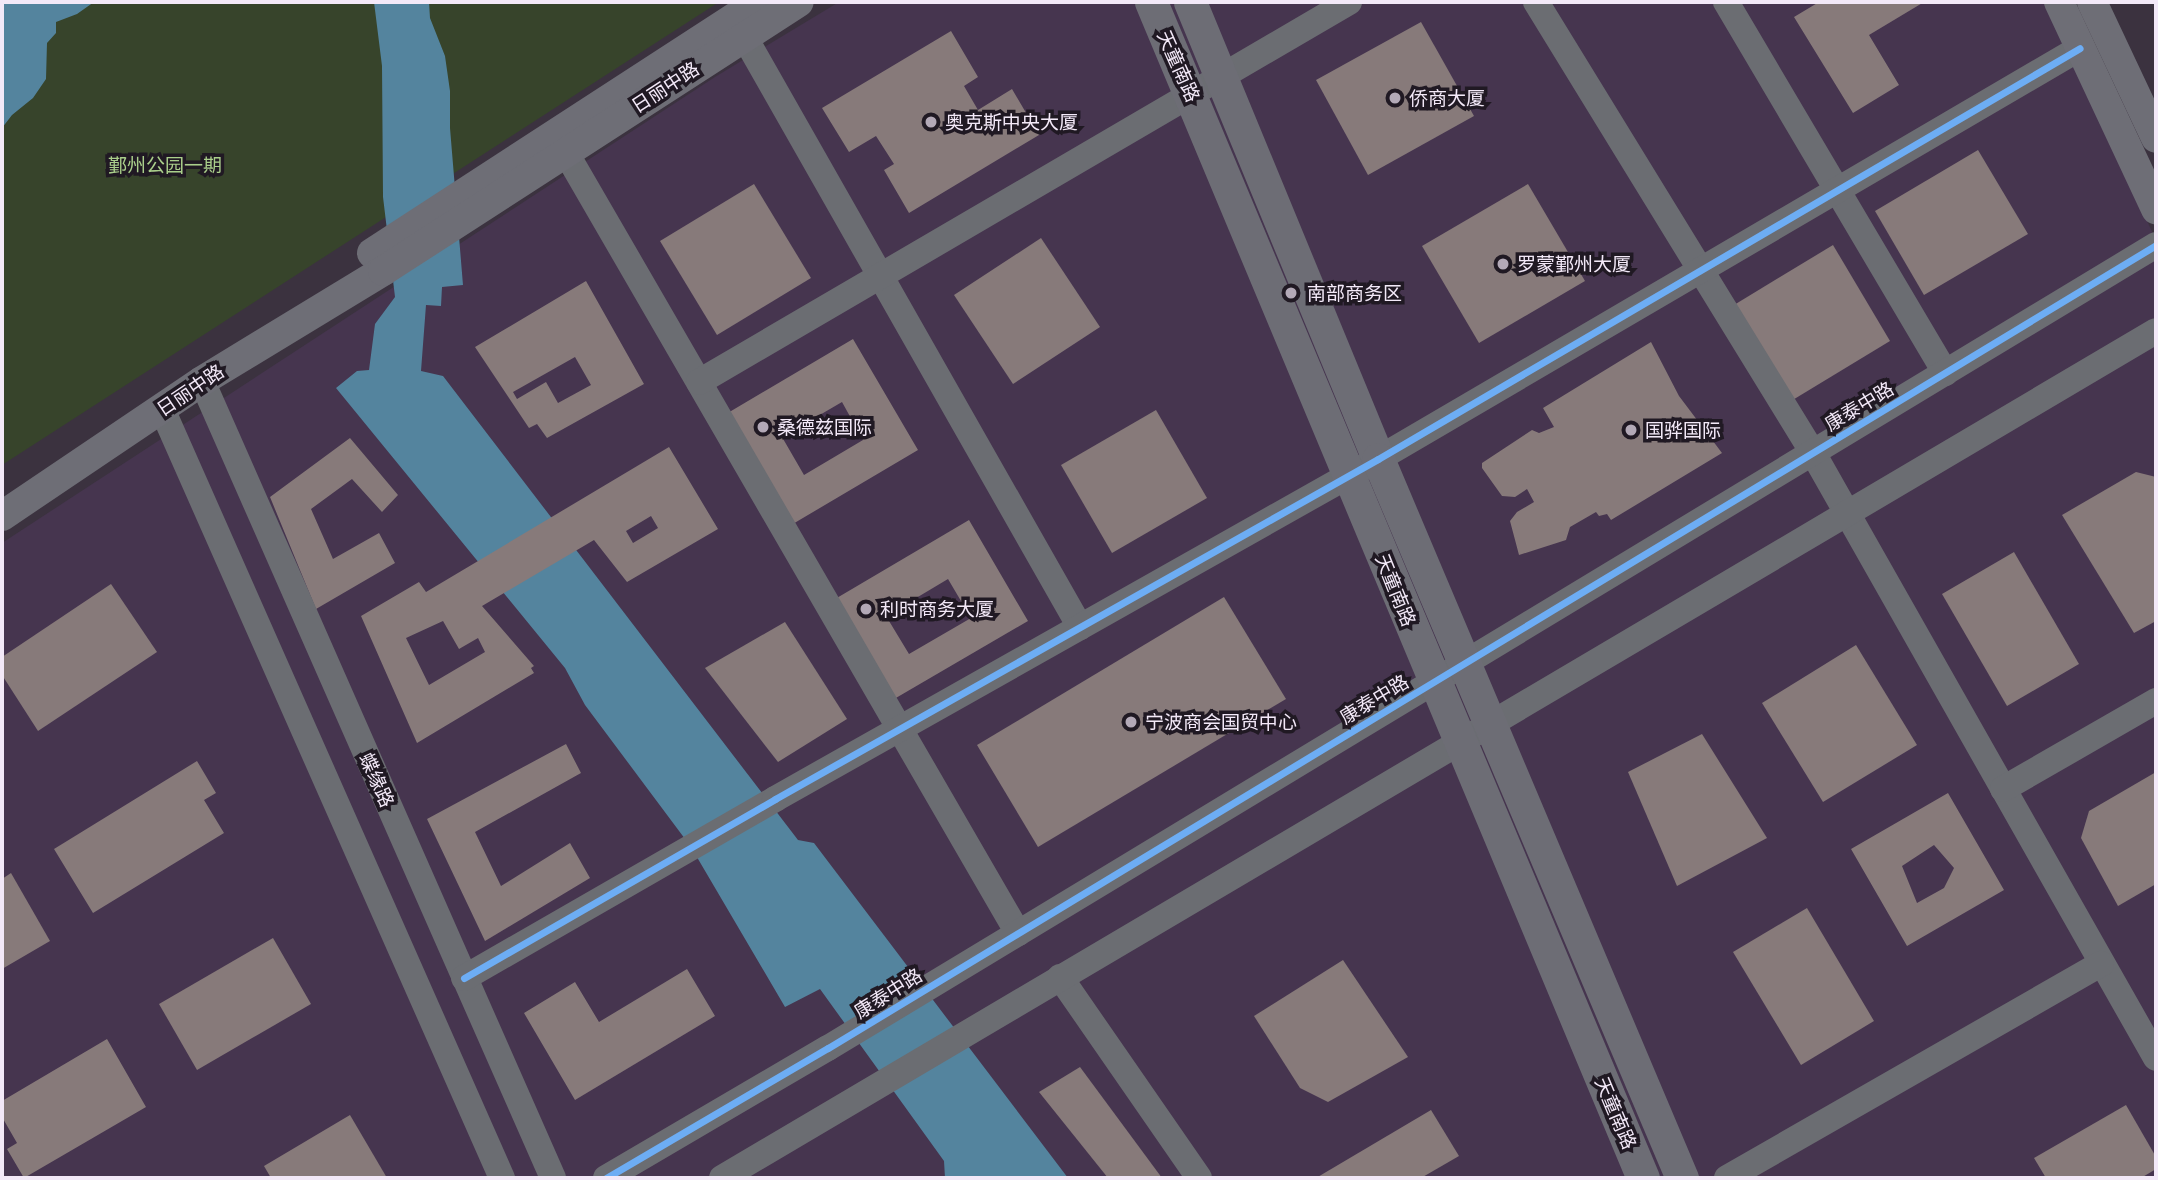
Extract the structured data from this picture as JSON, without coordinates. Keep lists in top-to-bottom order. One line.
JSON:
{"streets":{"main road":["天童南路","日丽中路"],"street":["康泰中路","蝶缘路"]},"crossings":[["天童南路","康泰中路"],["日丽中路","蝶缘路"]],"parks":["鄞州公园一期"],"places":["侨商大厦","奥克斯中央大厦","罗蒙鄞州大厦","南部商务区","桑德兹国际","国骅国际","利时商务大厦","宁波商会国贸中心"]}
